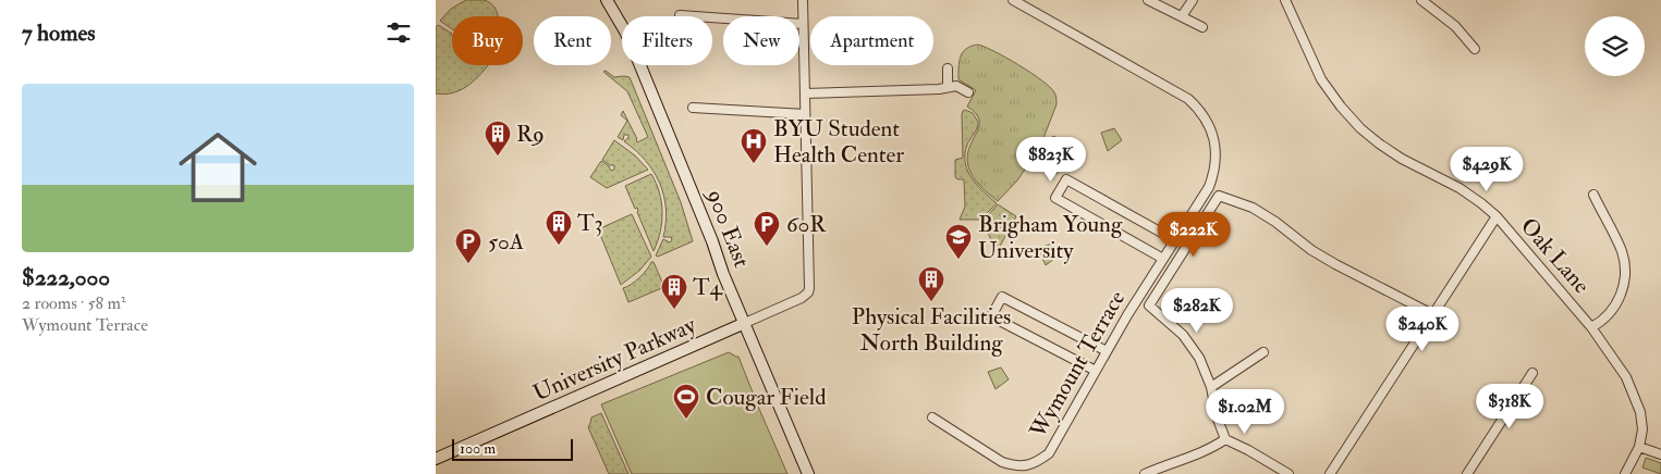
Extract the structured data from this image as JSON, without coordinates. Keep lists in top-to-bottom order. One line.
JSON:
{"streets":{"main road":["900 East","University Parkway"],"street":["Oak Lane","Wymount Terrace"]},"crossings":[["900 East","University Parkway"]],"places":{"building":["R9","T3","Physical Facilities North Building","T4"],"hospital":["BYU Student Health Center"],"parking":["60R","50A"],"school or university":["Brigham Young University"],"sports":["Cougar Field"]},"scale_bar":"100 m","page":{"heading":"7 homes","chip":["Buy","Rent","Filters","New","Apartment"],"list":[{"name":"$222,000","note":"2 rooms · 58 m² · Wymount Terrace"}],"price":["$823K","$429K","$222K","$282K","$240K","$318K","$1.02M"],"scale":"100 m"}}
